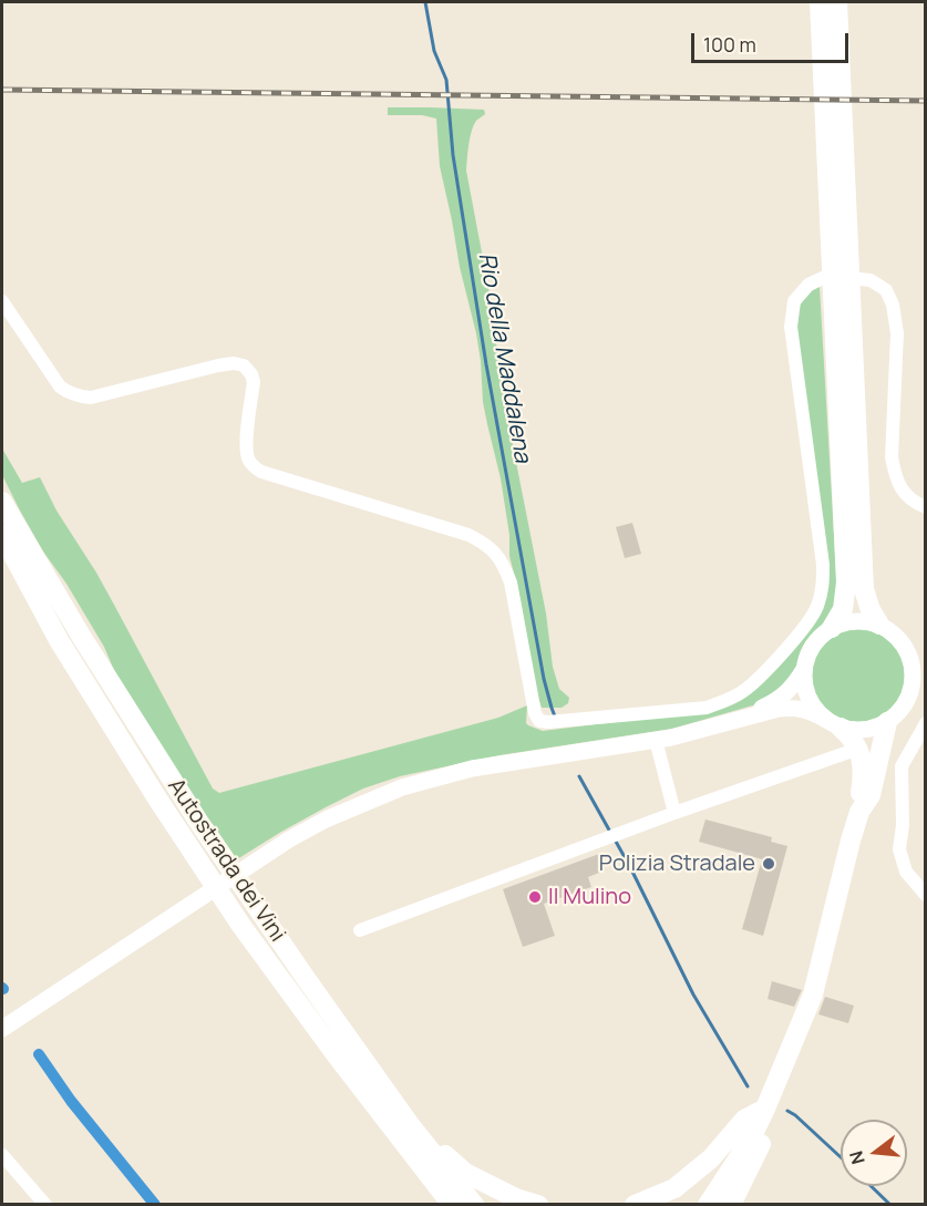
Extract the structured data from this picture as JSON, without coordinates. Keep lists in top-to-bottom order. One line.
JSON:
{"streets":{"highway":["Autostrada dei Vini"]},"water":["Rio della Maddalena"],"places":["Polizia Stradale","Il Mulino"],"scale_bar":"100 m","north":"left"}
